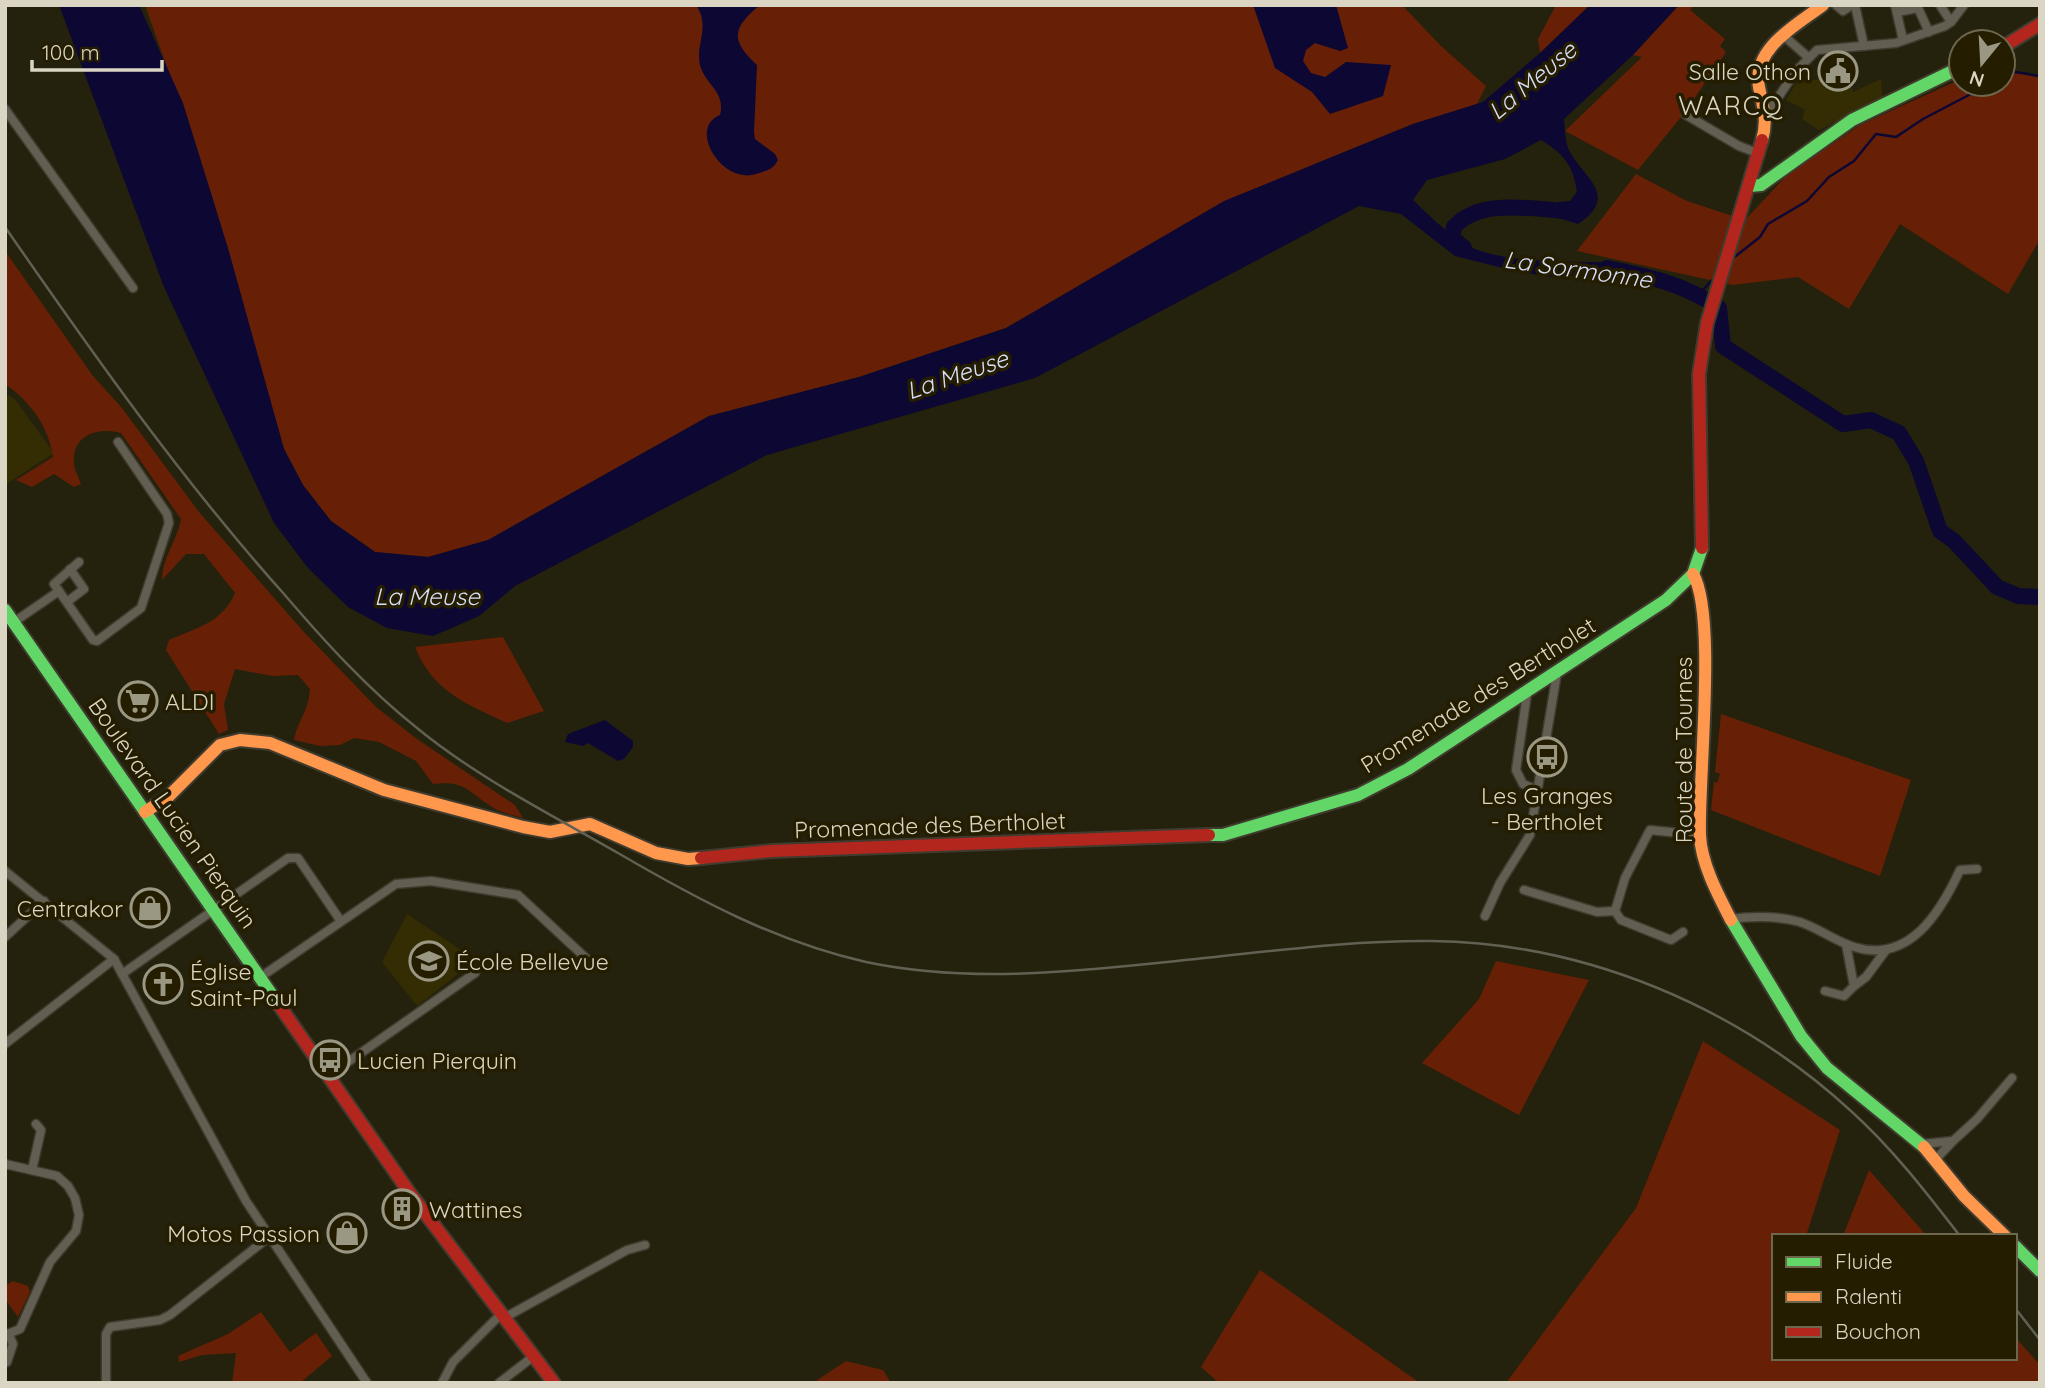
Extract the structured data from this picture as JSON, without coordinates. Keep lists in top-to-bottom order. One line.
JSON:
{"streets":{"main road":["Promenade des Bertholet","Route de Tournes","Boulevard Lucien Pierquin"]},"crossings":[["Promenade des Bertholet","Route de Tournes"],["Promenade des Bertholet","Boulevard Lucien Pierquin"]],"districts":["WARCQ"],"water":["La Meuse","La Sormonne"],"places":{"public building":["Salle Othon"],"supermarket":["ALDI"],"bus stop":["Les Granges - Bertholet","Lucien Pierquin"],"shop":["Centrakor","Motos Passion"],"school or university":["École Bellevue"],"church":["Église Saint-Paul"],"building":["Wattines"]},"legend":["Fluide","Ralenti","Bouchon"],"scale_bar":"100 m","north":"bottom"}
